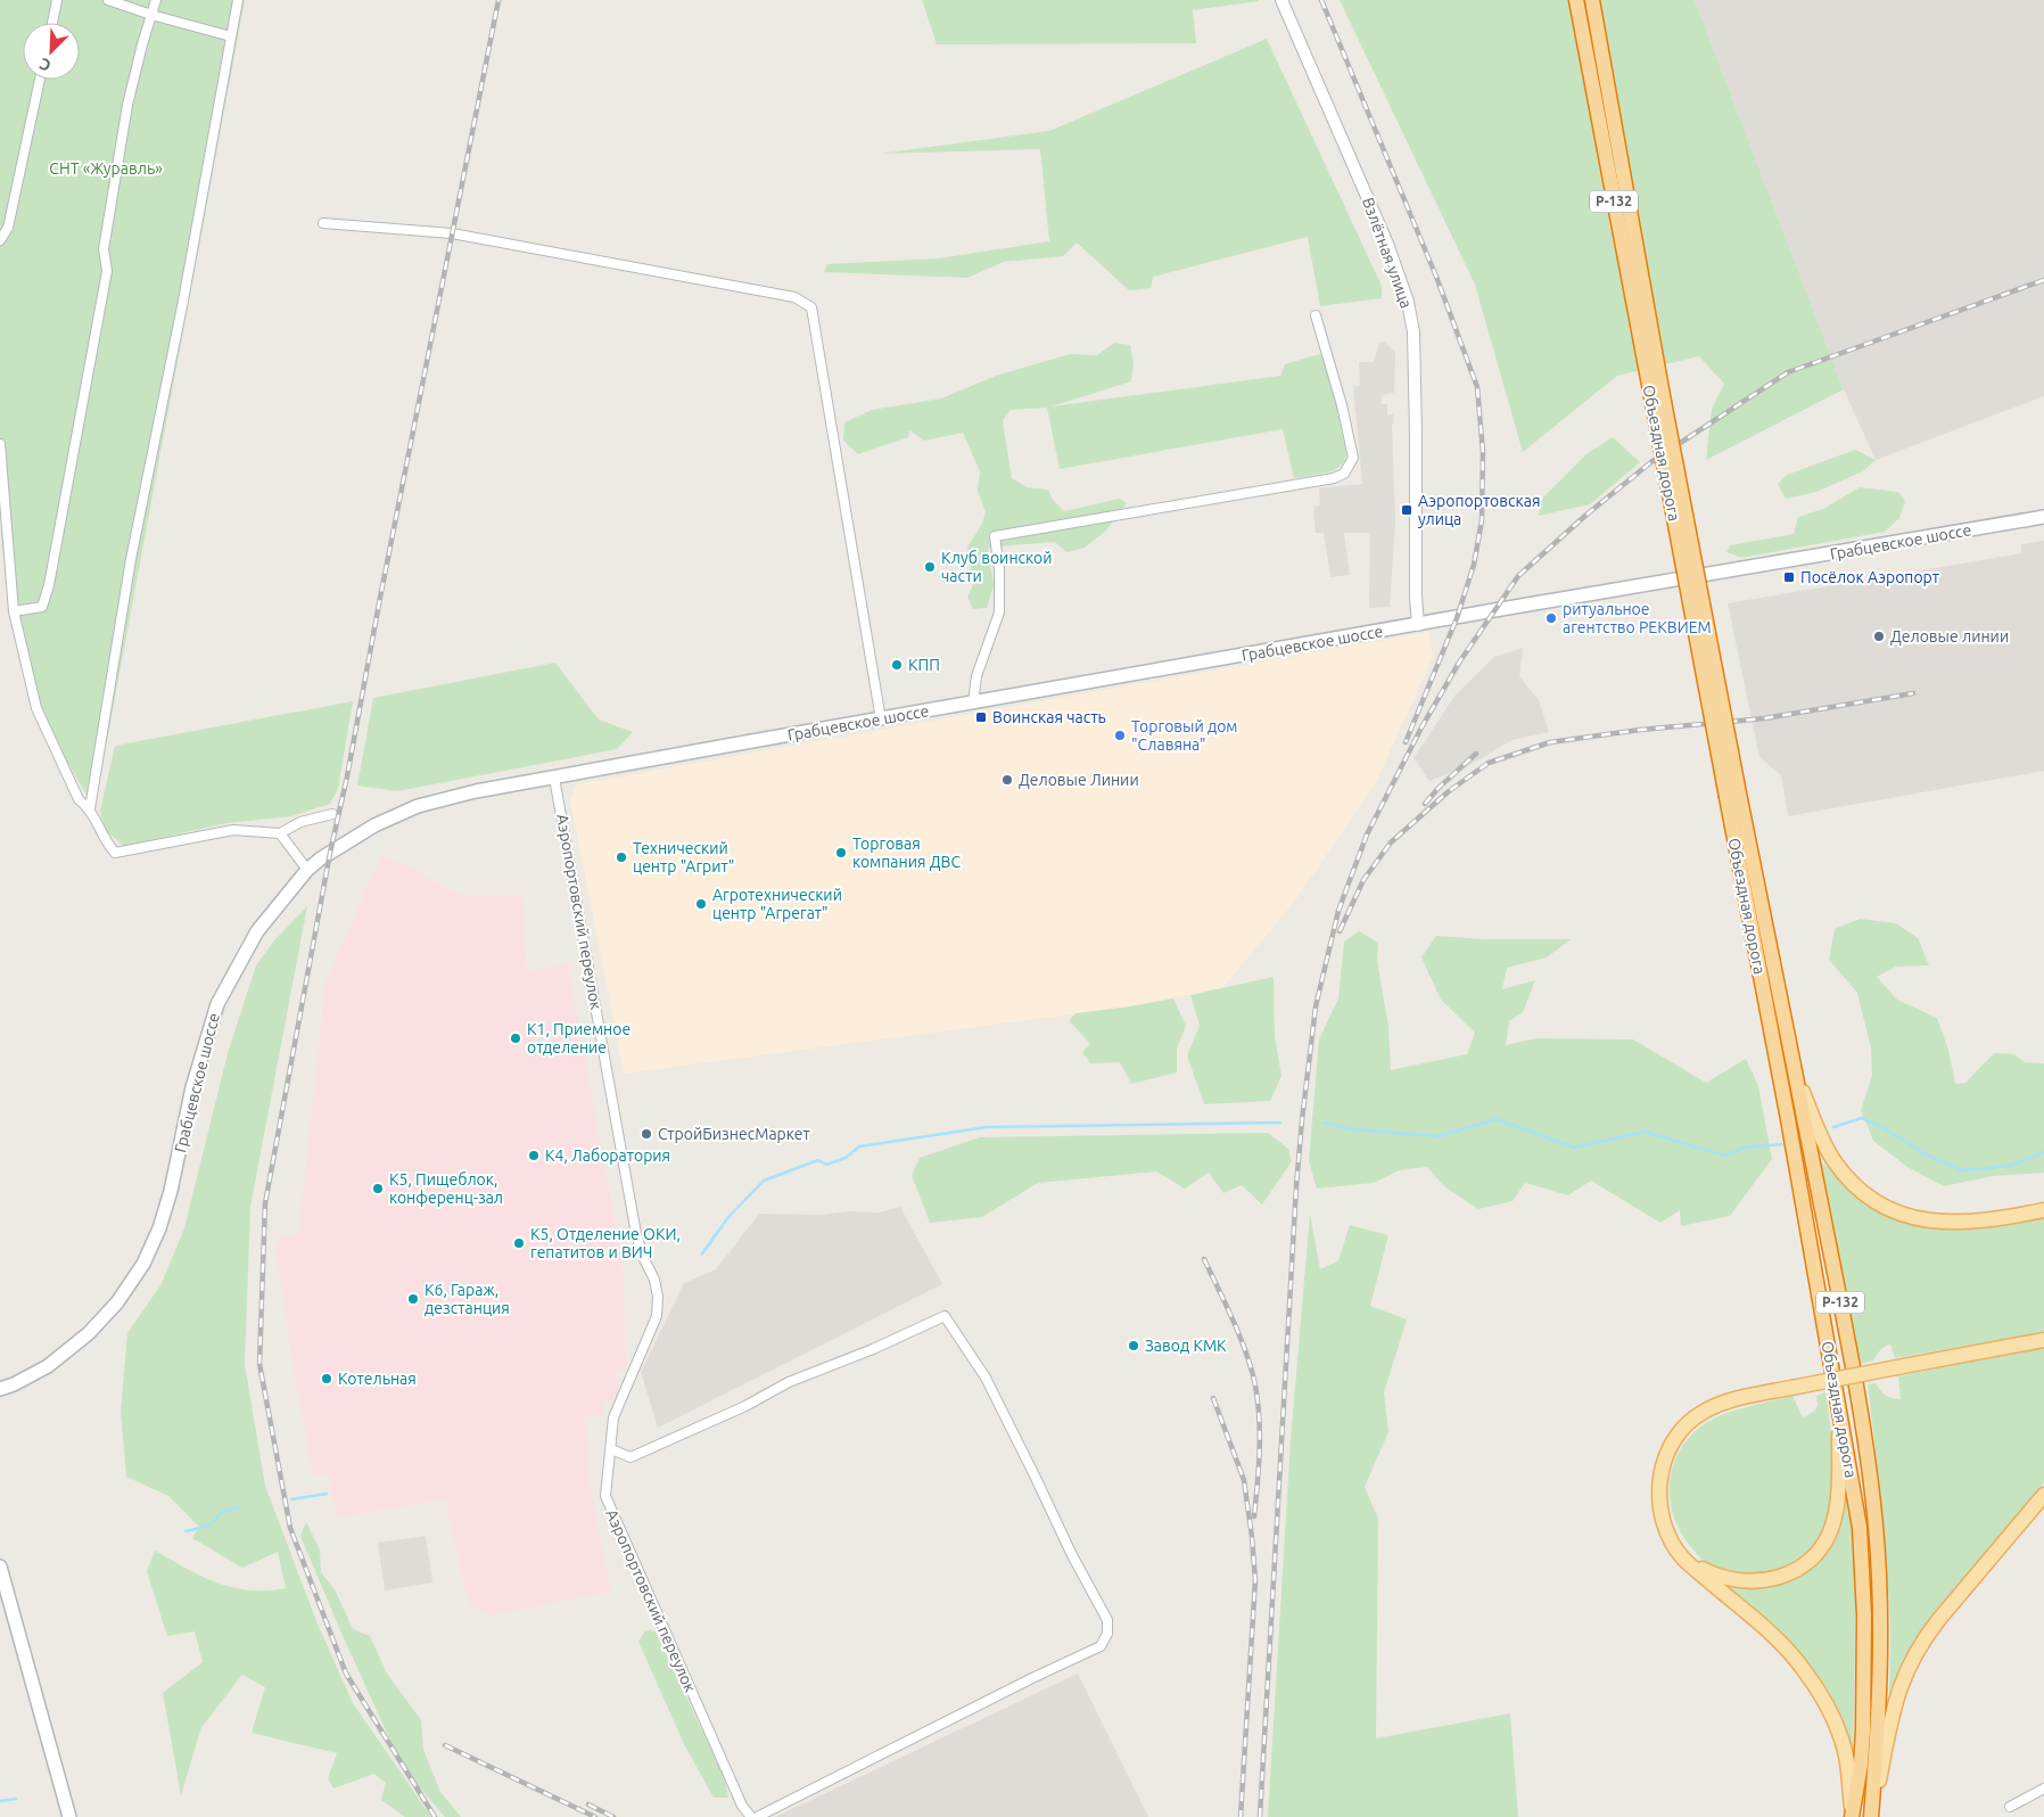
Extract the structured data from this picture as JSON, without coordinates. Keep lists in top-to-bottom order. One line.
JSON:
{"streets":{"highway":["Р-132","Объездная дорога"],"main road":["Грабцевское шоссе"],"street":["Взлётная улица","Аэропортовский переулок"]},"crossings":[["Взлётная улица","Грабцевское шоссе"],["Грабцевское шоссе","Аэропортовский переулок"]],"parks":["СНТ «Журавль»"],"places":{"transit":["Аэропортовская улица","Посёлок Аэропорт","Воинская часть"],"other":["Клуб воинской части","ритуальное агентство РЕКВИЕМ","Деловые линии","КПП","Торговый дом \"Славяна\"","Деловые Линии","Торговая компания ДВС","Технический центр \"Агрит\"","Агротехнический центр \"Агрегат\"","К1, Приемное отделение","СтройБизнесМаркет","К4, Лаборатория","К5, Пищеблок, конференц-зал","К5, Отделение ОКИ, гепатитов и ВИЧ","К6, Гараж, дезстанция","Завод КМК","Котельная"]},"north":"bottom left"}
